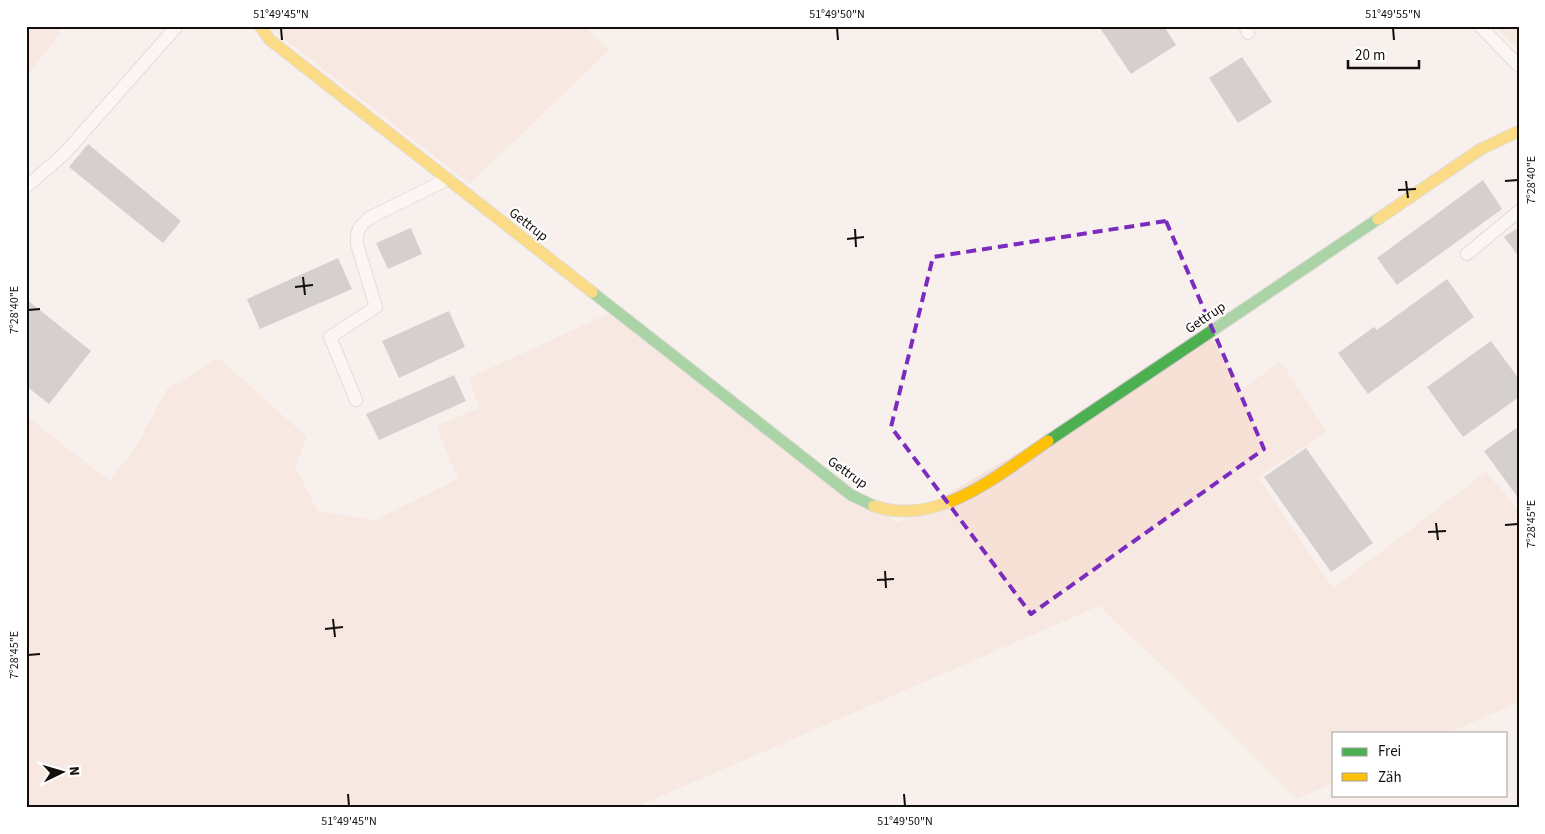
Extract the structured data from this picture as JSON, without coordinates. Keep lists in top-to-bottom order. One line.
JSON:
{"streets":{"street":["Gettrup"]},"legend":["Frei","Zäh"],"scale_bar":"20 m","north":"right","coordinates":["51°49'45\"N","51°49'50\"N","51°49'55\"N","7°28'40\"E","7°28'45\"E"]}
